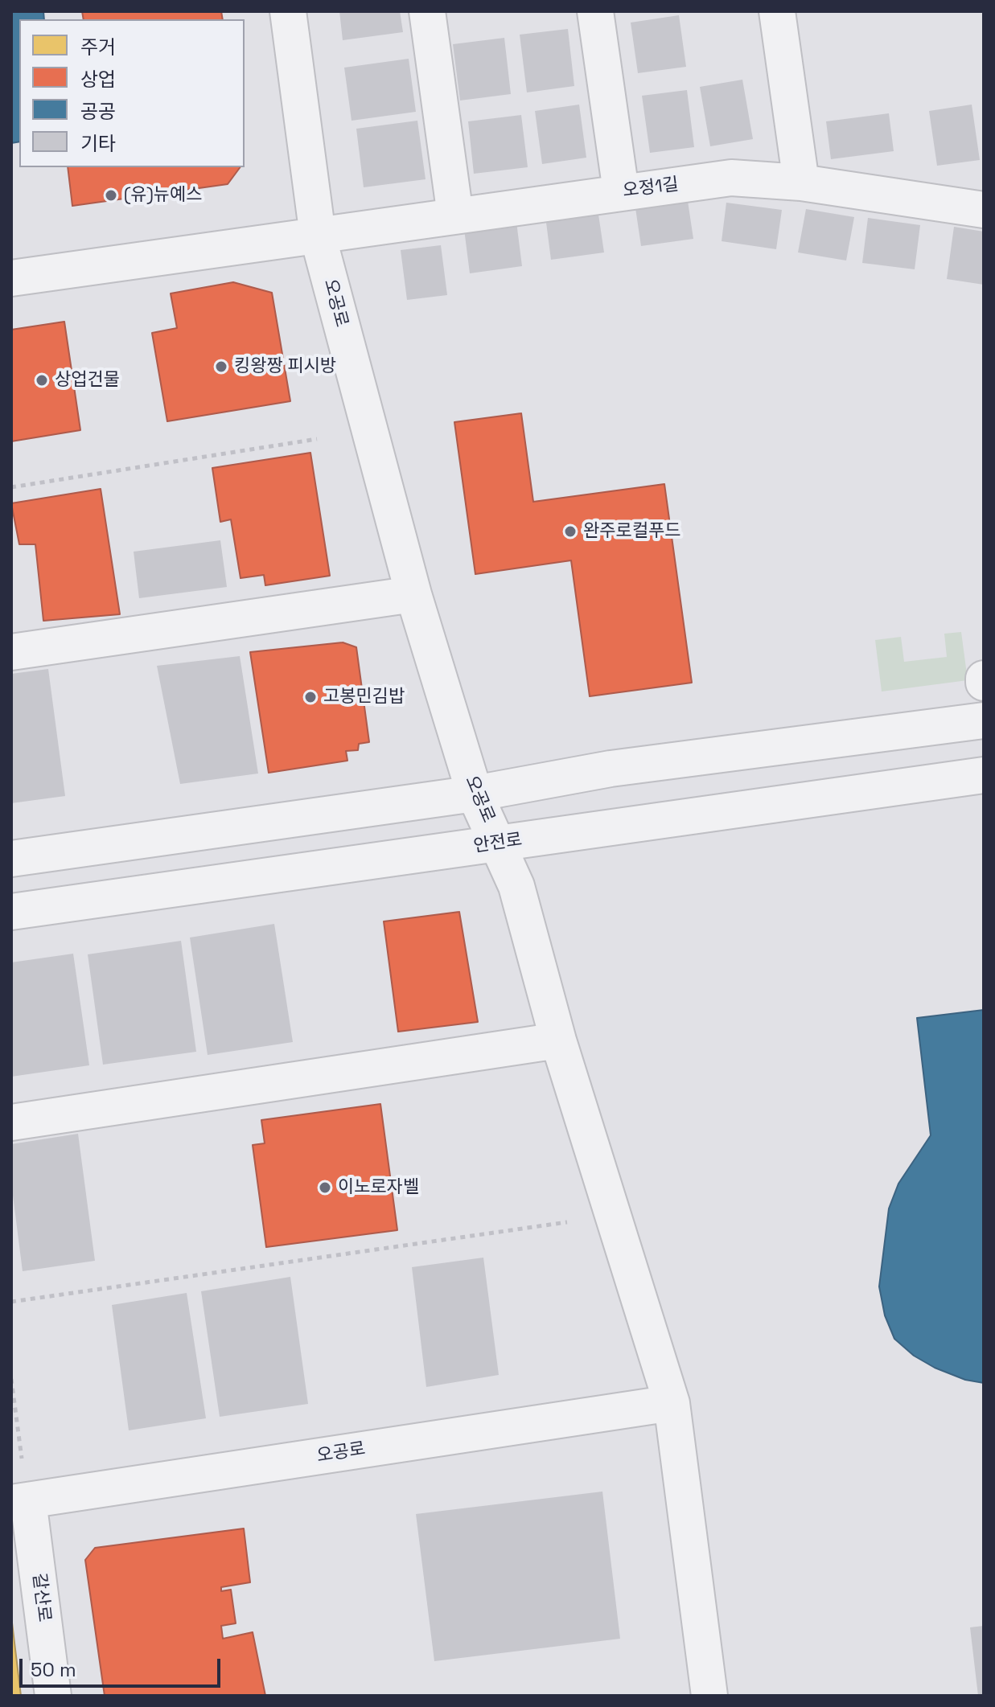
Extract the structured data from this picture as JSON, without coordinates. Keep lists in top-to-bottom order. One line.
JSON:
{"streets":{"street":["오정1길","오공로","안전로","갈산로"]},"crossings":[["오정1길","오공로"],["오공로","안전로"],["오공로","갈산로"]],"places":["(유)뉴예스","킹왕짱 피시방","상업건물","완주로컬푸드","고봉민김밥","이노로자벨"],"legend":["주거","상업","공공","기타"],"scale_bar":"50 m"}
